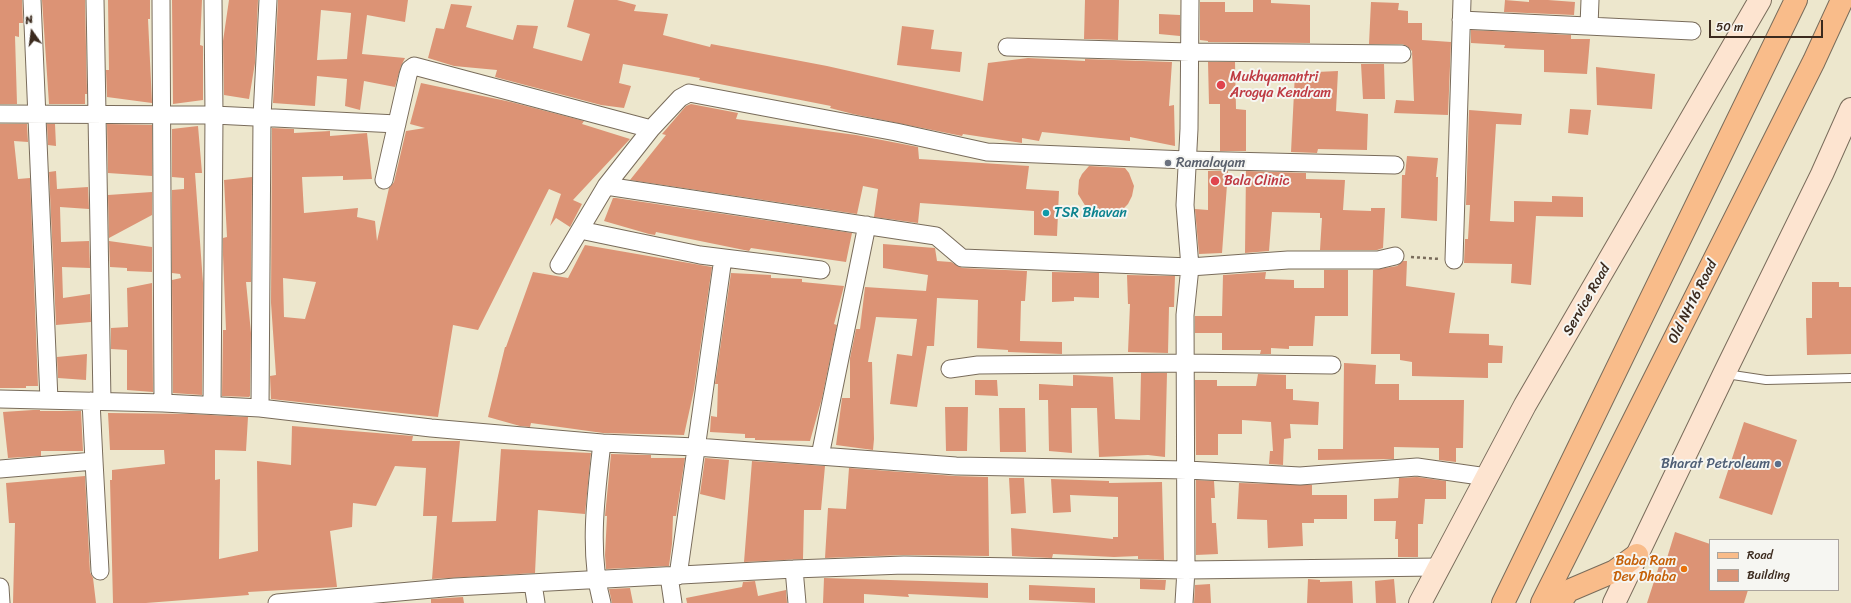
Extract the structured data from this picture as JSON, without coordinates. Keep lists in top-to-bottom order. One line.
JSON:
{"streets":{"main road":["Old NH16 Road"],"street":["Service Road"]},"places":["Mukhyamantri Arogya Kendram","Ramalayam","Bala Clinic","TSR Bhavan","Bharat Petroleum","Baba Ram Dev Dhaba"],"legend":["Road","Building"],"scale_bar":"50 m","north":"top"}
